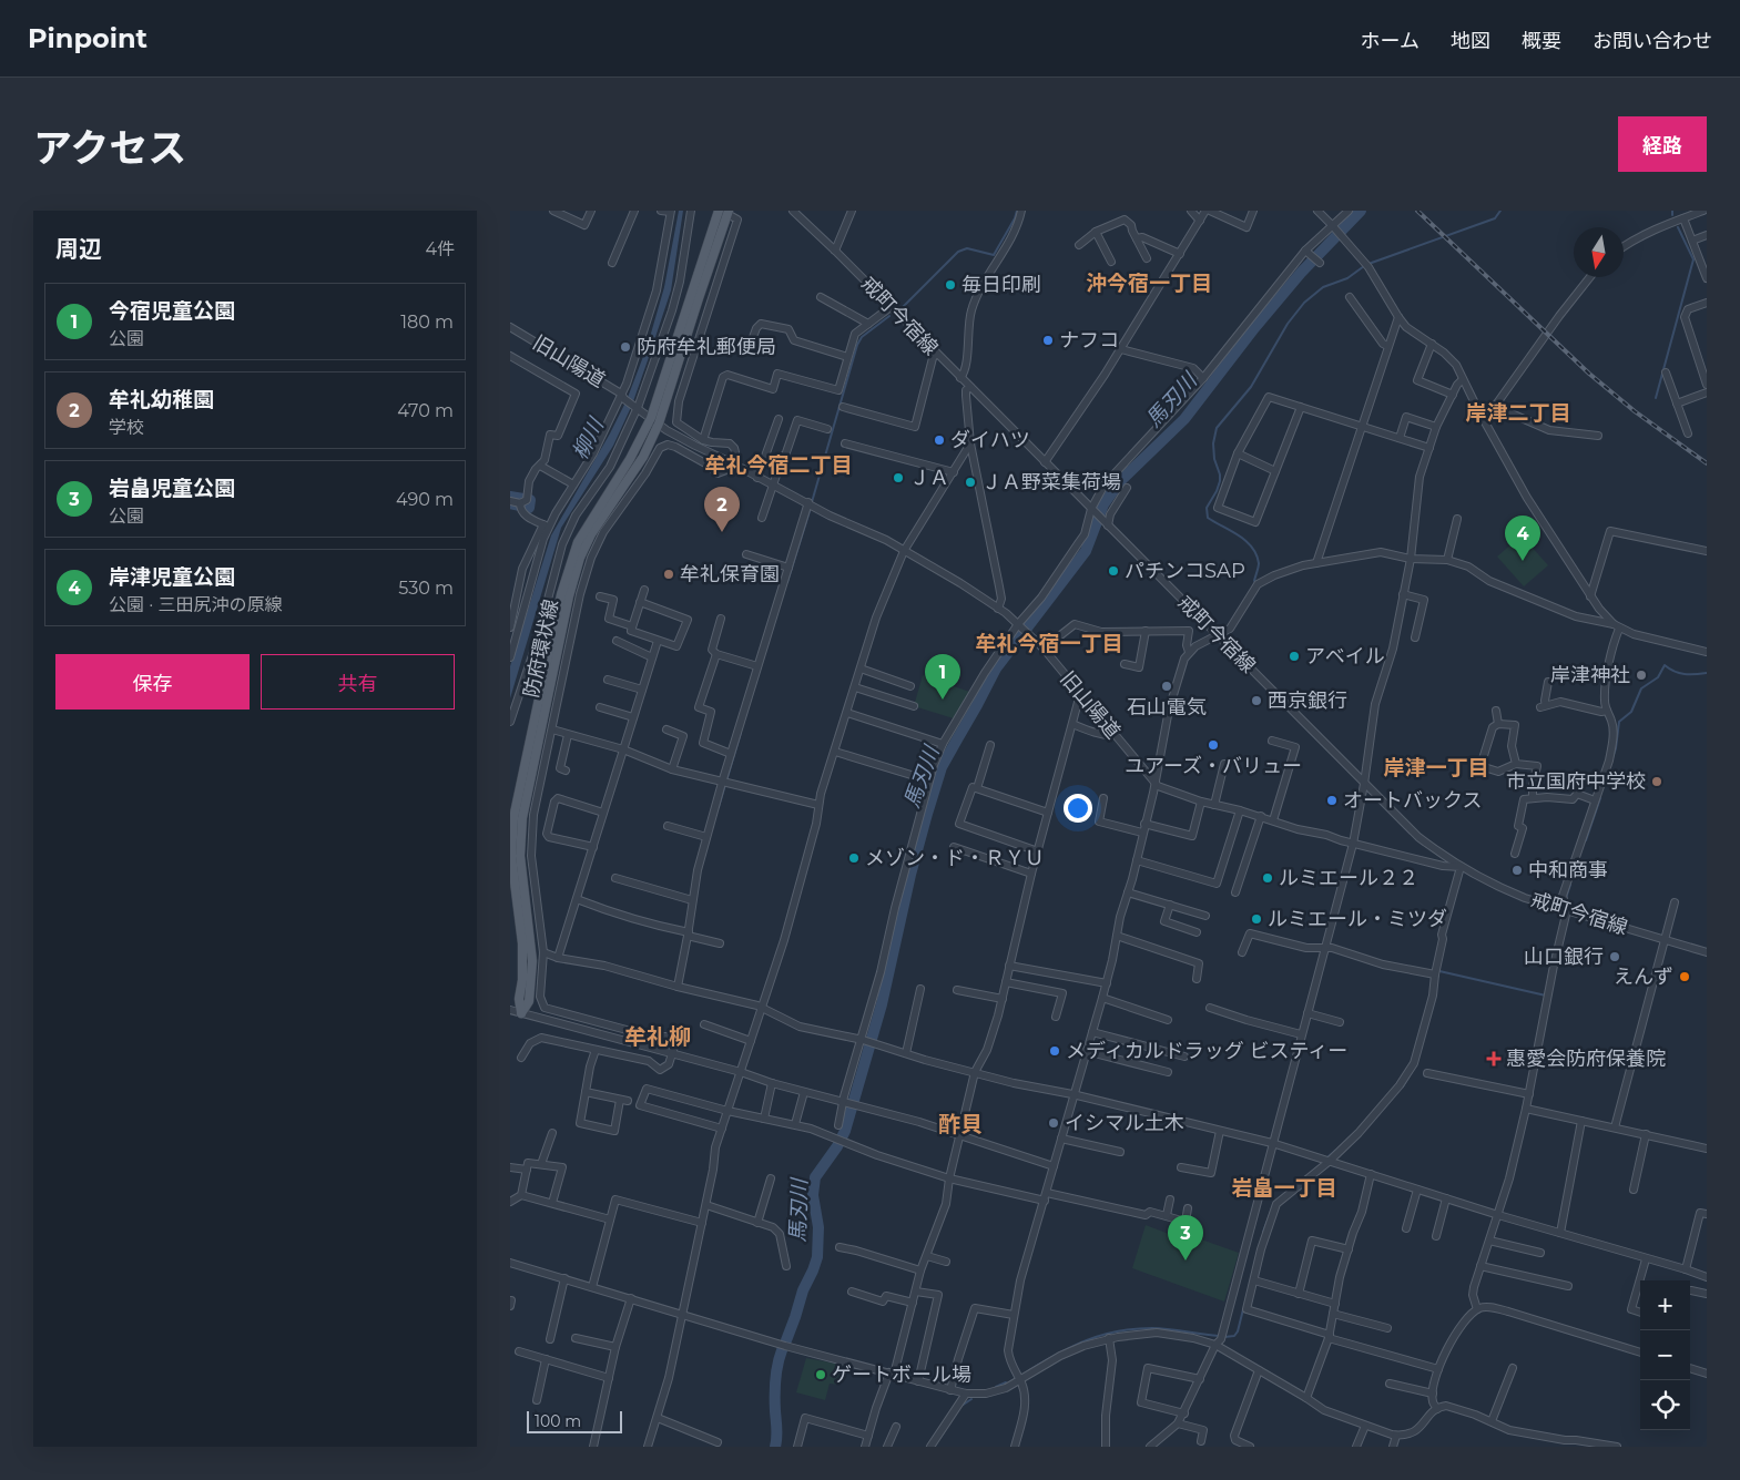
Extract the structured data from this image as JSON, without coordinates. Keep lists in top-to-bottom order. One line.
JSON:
{"streets":{"main road":["防府環状線"],"street":["戒町今宿線","旧山陽道"]},"crossings":[["戒町今宿線","旧山陽道"],["旧山陽道","防府環状線"]],"districts":["沖今宿一丁目","岸津二丁目","牟礼今宿二丁目","牟礼今宿一丁目","岸津一丁目","牟礼柳","酢貝","岩畠一丁目"],"water":["馬刃川","柳川"],"places":{"other":["毎日印刷","ナフコ","防府牟礼郵便局","ダイハツ","ＪＡ","ＪＡ野菜集荷場","パチンコSAP","牟礼保育園","アベイル","岸津神社","石山電気","西京銀行","ユアーズ・バリュー","市立国府中学校","オートバックス","メゾン・ド・ＲＹＵ","中和商事","ルミエール２２","ルミエール・ミツダ","山口銀行","えんず","メディカルドラッグ ビスティー","イシマル土木","ゲートボール場"],"health":["惠愛会防府保養院"]},"scale_bar":"100 m","north":"bottom","page":{"header":"Pinpoint","nav":["ホーム","地図","概要","お問い合わせ"],"title":"アクセス","buttons":["経路",["保存","共有"]],"heading":["周辺","4件"],"list":[{"mark":"1","name":"今宿児童公園","note":"公園","value":"180 m"},{"mark":"2","name":"牟礼幼稚園","note":"学校","value":"470 m"},{"mark":"3","name":"岩畠児童公園","note":"公園","value":"490 m"},{"mark":"4","name":"岸津児童公園","note":"公園 · 三田尻沖の原線","value":"530 m"}],"pins":["2","4","1","3"],"map_buttons":["+","−"],"scale":"100 m"}}
